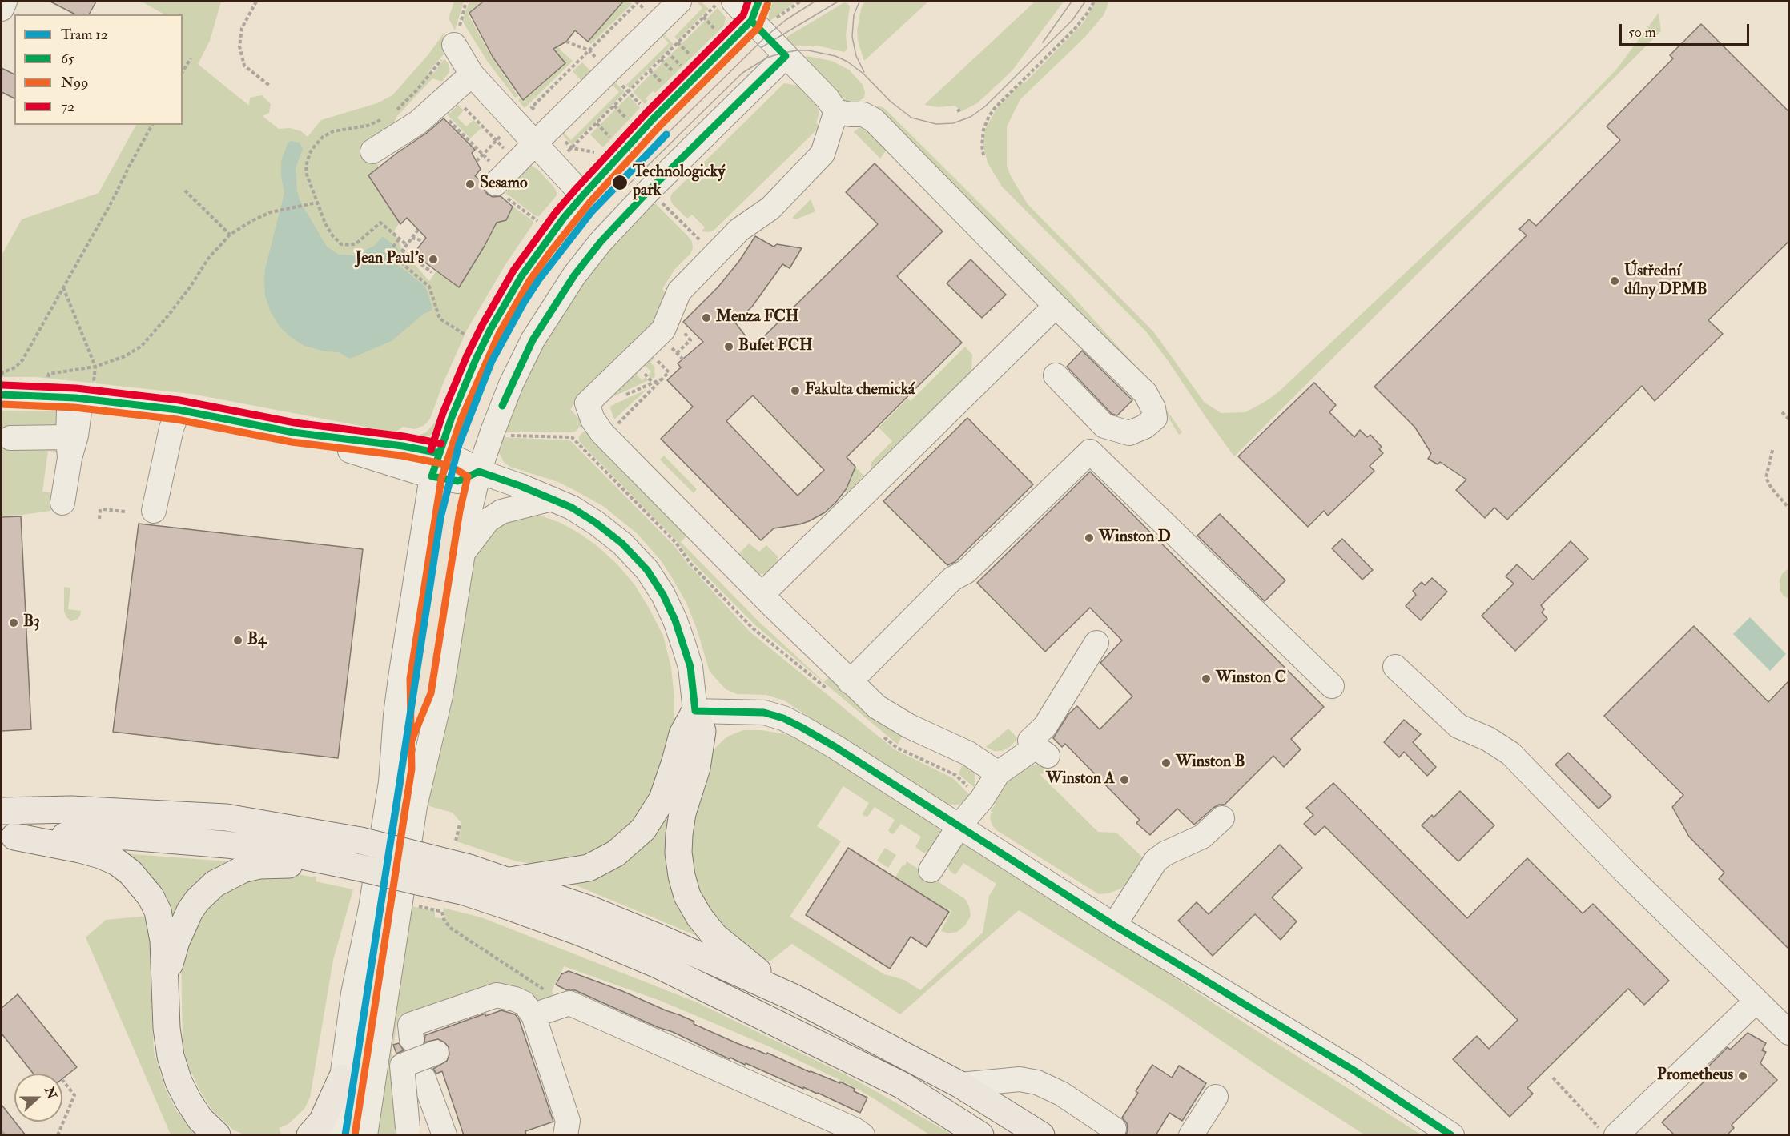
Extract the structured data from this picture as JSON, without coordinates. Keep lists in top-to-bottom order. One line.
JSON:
{"places":["Technologický park","Sesamo","Jean Paul's","Ústřední dílny DPMB","Menza FCH","Bufet FCH","Fakulta chemická","Winston D","B3","B4","Winston C","Winston B","Winston A","Prometheus"],"lines":["transit line 65","transit line 72","transit line N99","tram line 12"],"legend":["Tram 12","65","N99","72"],"scale_bar":"50 m","north":"right"}
